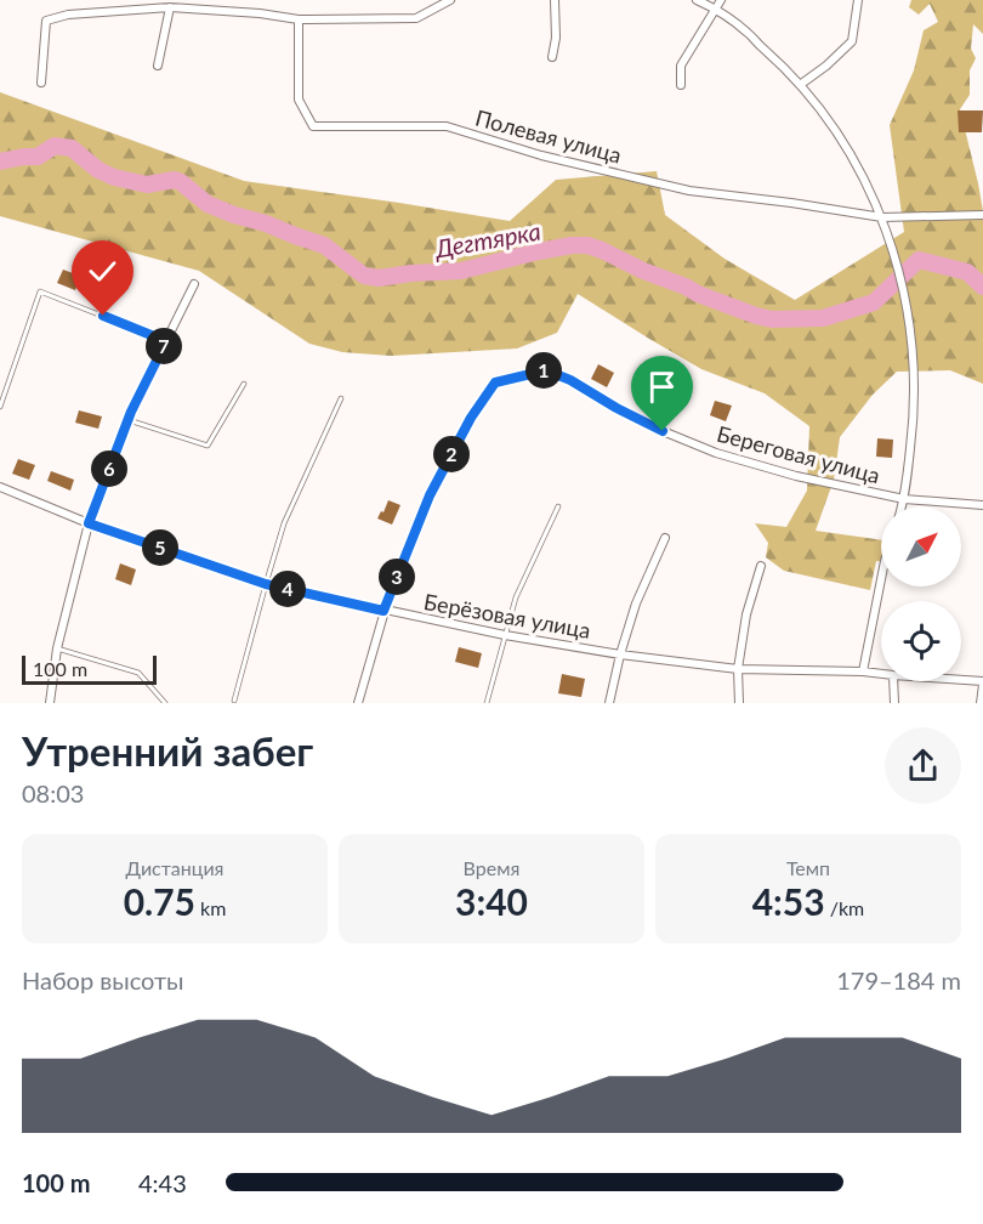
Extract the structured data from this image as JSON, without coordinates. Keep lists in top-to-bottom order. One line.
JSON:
{"streets":{"street":["Полевая улица","Береговая улица","Берёзовая улица"]},"crossings":[["Береговая улица","Берёзовая улица"]],"water":["Дегтярка"],"scale_bar":"100 m","north":"top right","page":{"pins":["7","1","2","6","5","3","4"],"scale":"100 m","heading":["Утренний забег","08:03"],"stats":[["Дистанция","0.75 km"],["Время","3:40"],["Темп","4:53 /km"]],"chart":["Набор высоты","179–184 m"],"list":[{"name":"100 m","note":"4:43"}]}}
